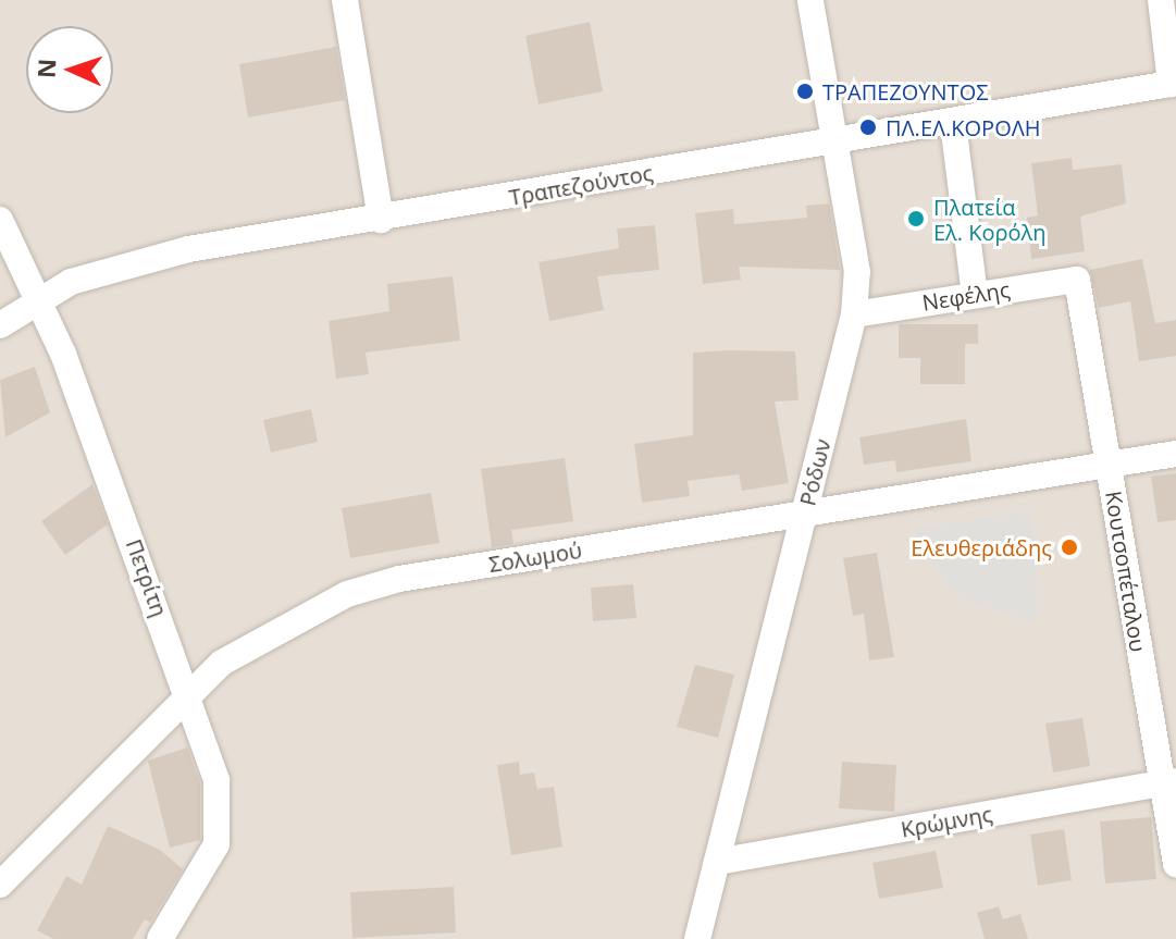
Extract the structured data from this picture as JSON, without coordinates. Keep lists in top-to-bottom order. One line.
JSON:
{"streets":{"street":["Τραπεζούντος","Νεφέλης","Ρόδων","Σολωμού","Κουτσοπέταλου","Πετρίτη","Κρώμνης"]},"crossings":[["Τραπεζούντος","Ρόδων"],["Τραπεζούντος","Πετρίτη"],["Νεφέλης","Ρόδων"],["Νεφέλης","Κουτσοπέταλου"],["Ρόδων","Σολωμού"],["Ρόδων","Κρώμνης"],["Σολωμού","Κουτσοπέταλου"],["Σολωμού","Πετρίτη"],["Κουτσοπέταλου","Κρώμνης"]],"places":["ΤΡΑΠΕΖΟΥΝΤΟΣ","ΠΛ.ΕΛ.ΚΟΡΟΛΗ","Πλατεία Ελ. Κορόλη","Ελευθεριάδης"],"north":"left"}
